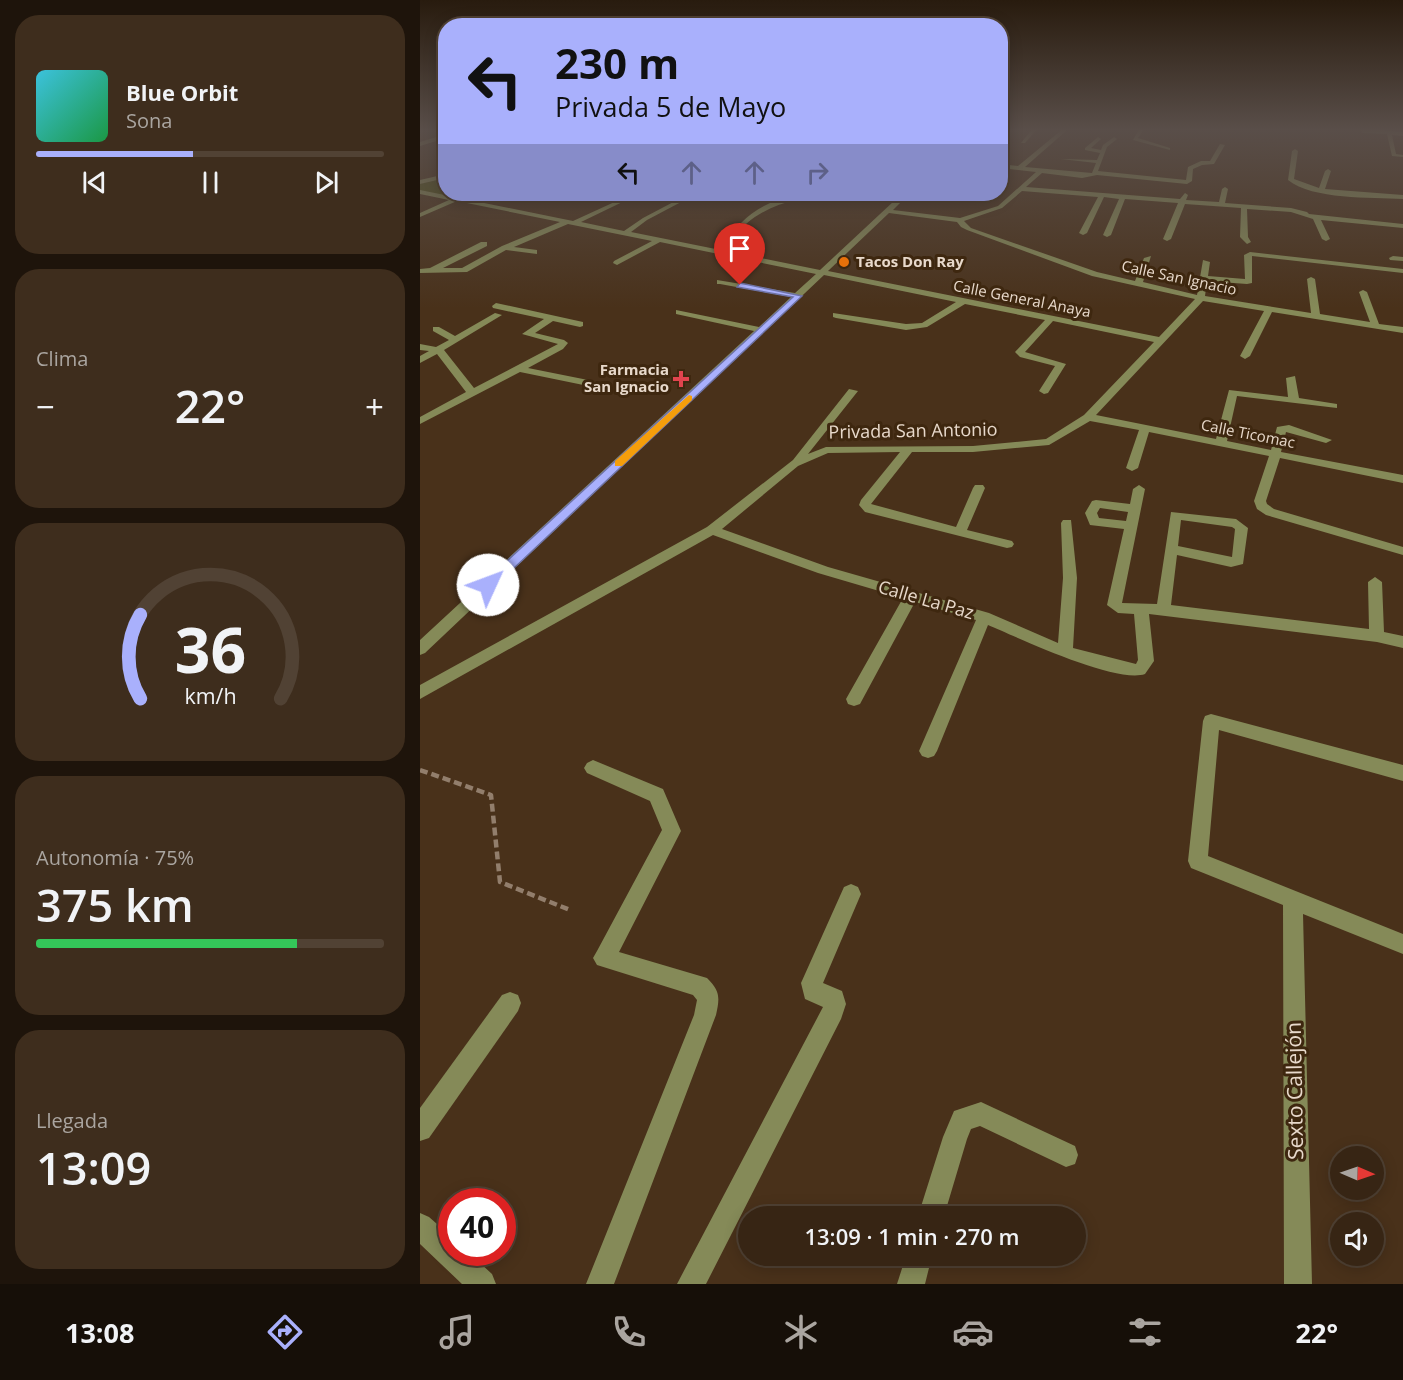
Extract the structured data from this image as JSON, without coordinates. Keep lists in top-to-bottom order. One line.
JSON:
{"streets":{"street":["Calle San Ignacio","Calle General Anaya","Privada San Antonio","Calle Ticomac","Calle La Paz","Sexto Callejón"]},"crossings":[["Calle San Ignacio","Privada San Antonio"],["Calle General Anaya","Privada San Antonio"],["Privada San Antonio","Calle Ticomac"],["Privada San Antonio","Calle La Paz"]],"places":{"other":["Tacos Don Ray"],"health":["Farmacia San Ignacio"]},"north":"right","page":{"turn":["230 m","Privada 5 de Mayo"],"song":["Blue Orbit","Sona"],"tile":["Clima",["Autonomía · 75%","375 km"],["Llegada","13:09"]],"heat":["−","22°","+"],"limit":"40","trip":"13:09 · 1 min · 270 m","tabs":["13:08","22°"],"gauge":["36","km/h"]}}
